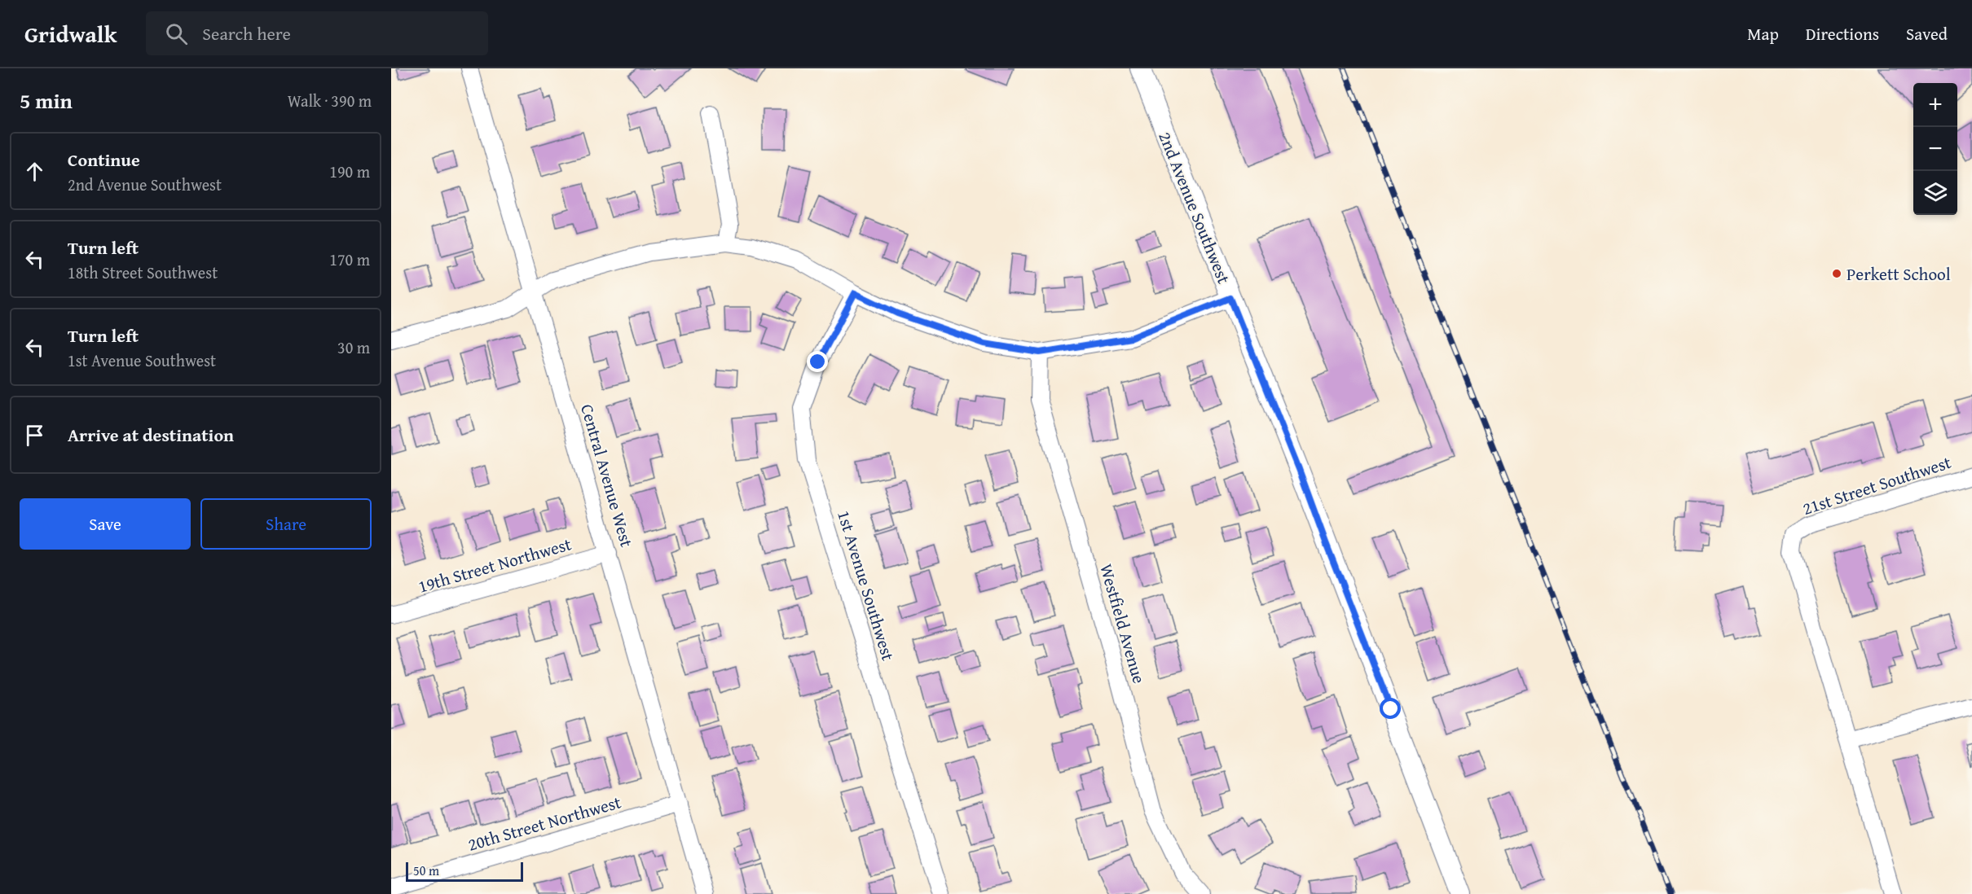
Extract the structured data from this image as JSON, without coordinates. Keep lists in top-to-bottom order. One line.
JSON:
{"streets":{"street":["2nd Avenue Southwest","Central Avenue West","21st Street Southwest","19th Street Northwest","1st Avenue Southwest","Westfield Avenue","20th Street Northwest"]},"crossings":[["Central Avenue West","19th Street Northwest"],["Central Avenue West","20th Street Northwest"]],"places":["Perkett School"],"scale_bar":"50 m","page":{"header":"Gridwalk","search":"Search here","nav":["Map","Directions","Saved"],"heading":["5 min","Walk · 390 m"],"map_buttons":["+","−"],"list":[["Continue","2nd Avenue Southwest","190 m"],["Turn left","18th Street Southwest","170 m"],["Turn left","1st Avenue Southwest","30 m"],"Arrive at destination"],"buttons":["Save","Share"],"scale":"50 m"}}
